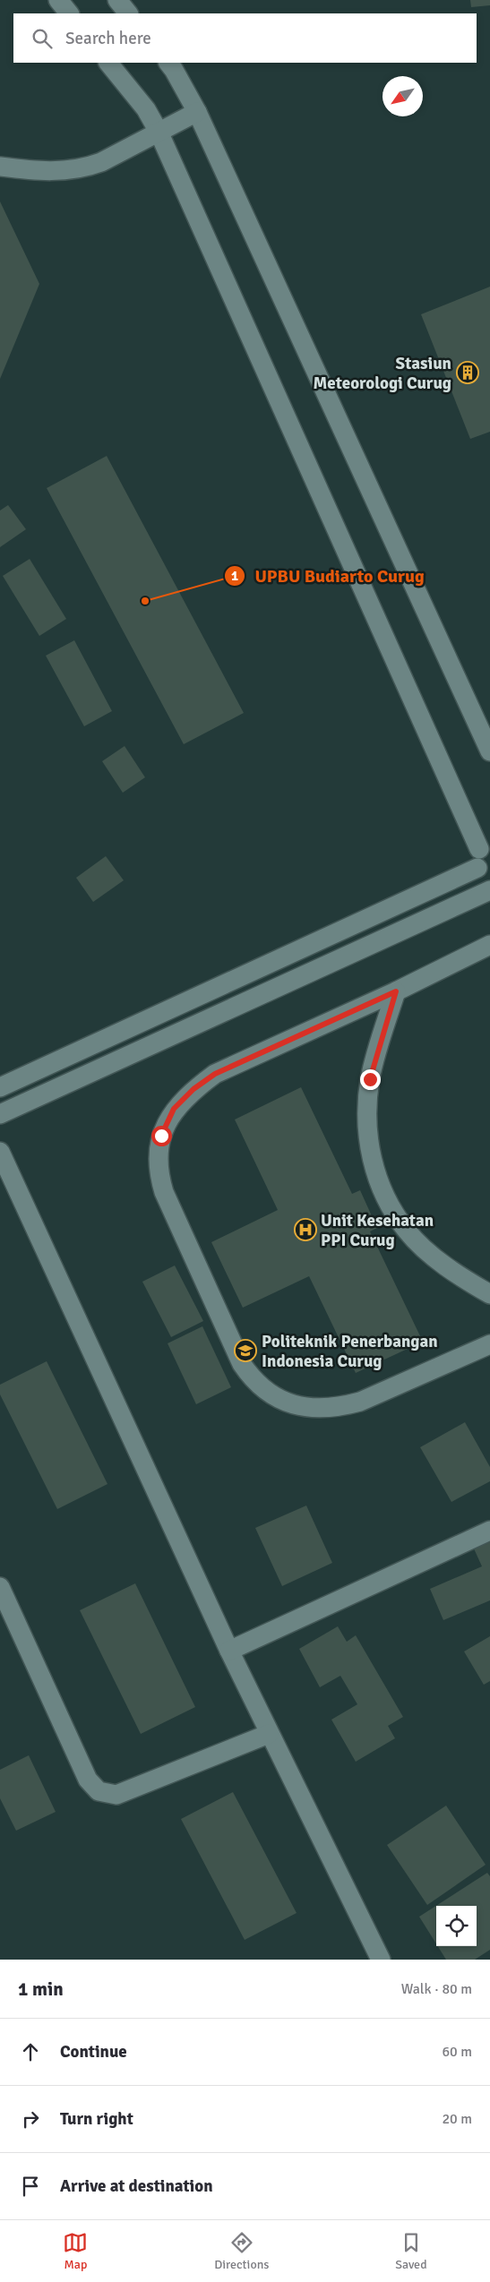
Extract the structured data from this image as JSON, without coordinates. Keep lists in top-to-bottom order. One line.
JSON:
{"places":{"building":["Stasiun Meteorologi Curug"],"other":["UPBU Budiarto Curug"],"hospital":["Unit Kesehatan PPI Curug"],"school or university":["Politeknik Penerbangan Indonesia Curug"]},"north":"bottom left","page":{"search":"Search here","heading":["1 min","Walk · 80 m"],"list":[["Continue","60 m"],["Turn right","20 m"],"Arrive at destination"],"nav":["Map","Directions","Saved"]}}
